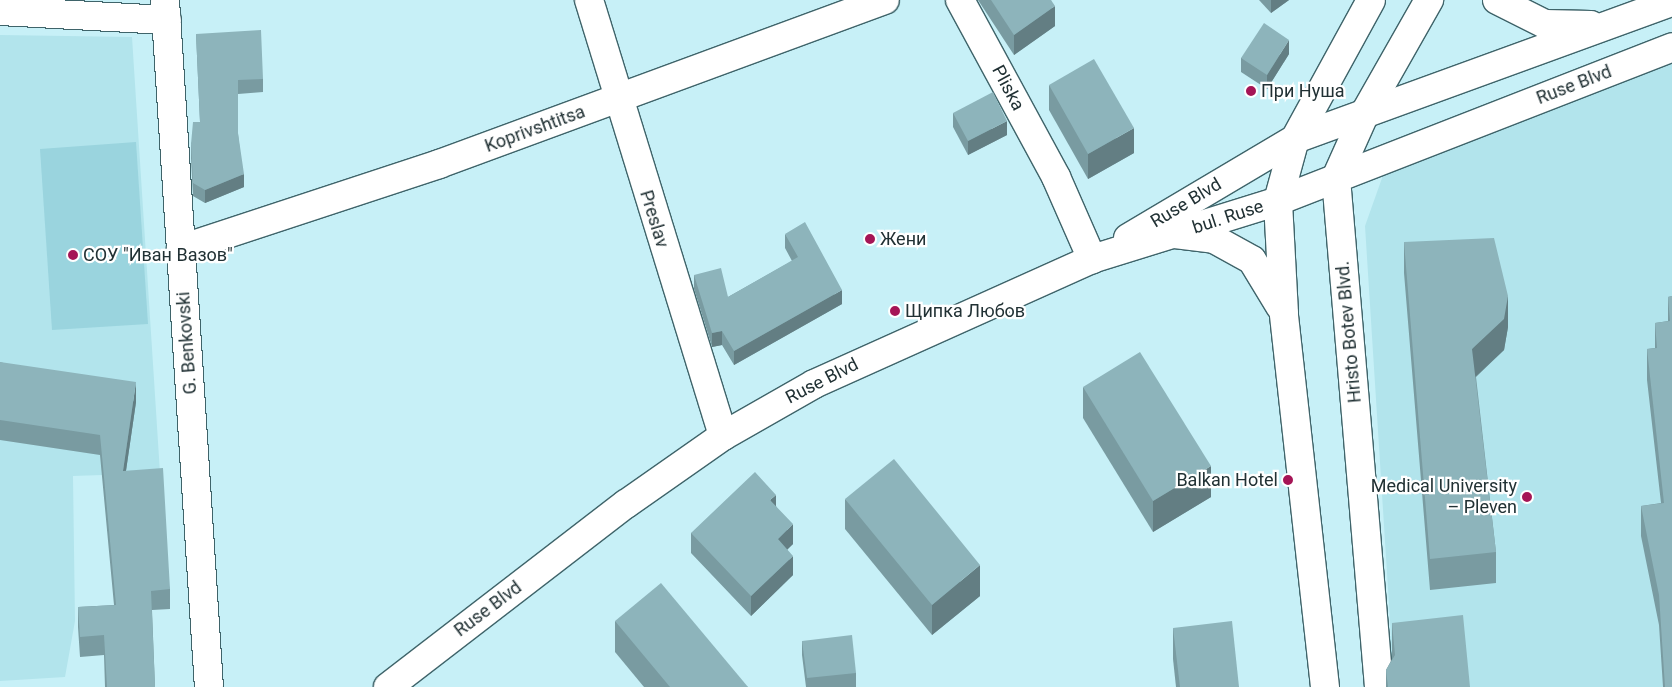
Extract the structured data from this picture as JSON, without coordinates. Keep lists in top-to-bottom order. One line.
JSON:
{"streets":{"street":["Ruse Blvd","Pliska","Koprivshtitsa","bul. Ruse","Preslav","Hristo Botev Blvd.","G. Benkovski"]},"crossings":[["Ruse Blvd","Pliska"],["Ruse Blvd","bul. Ruse"],["Ruse Blvd","Preslav"],["Ruse Blvd","Hristo Botev Blvd."],["Pliska","bul. Ruse"],["Koprivshtitsa","Preslav"],["Koprivshtitsa","G. Benkovski"]],"places":["При Нуша","Жени","СОУ \"Иван Вазов\"","Щипка Любов","Balkan Hotel","Medical University – Pleven"]}
